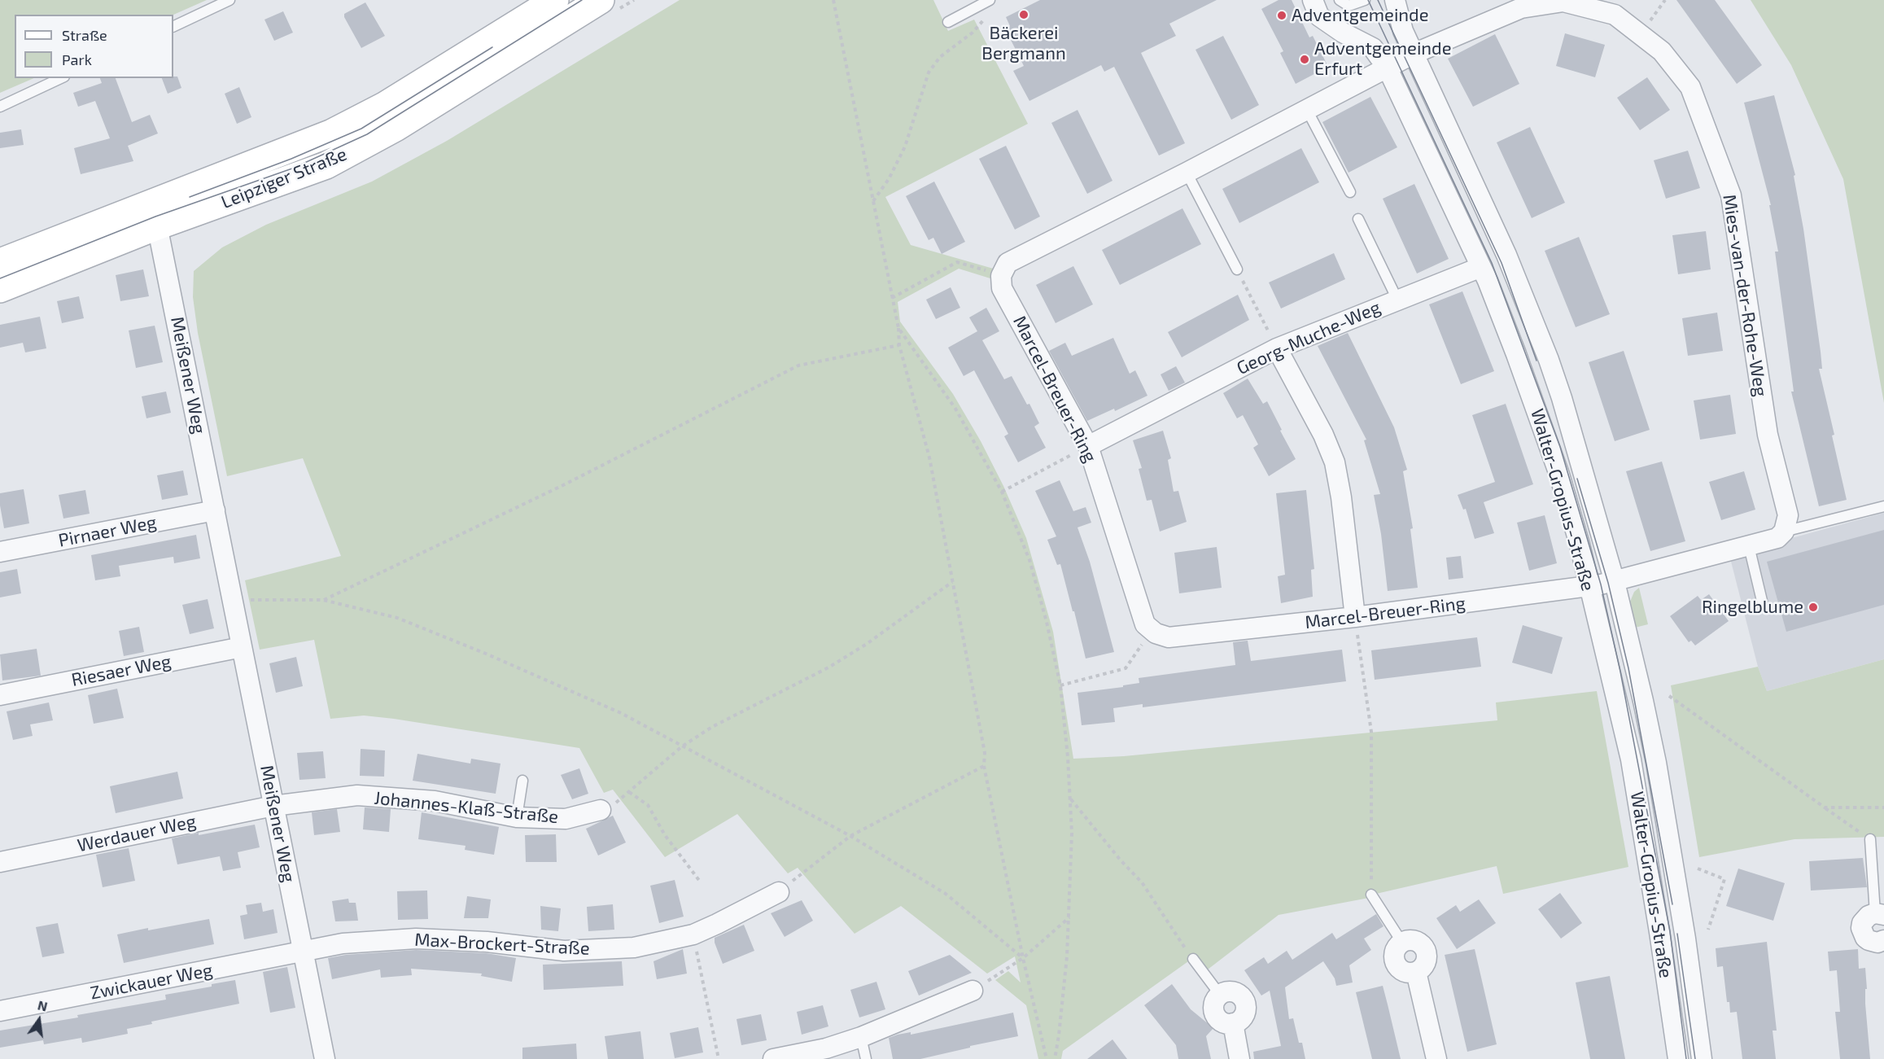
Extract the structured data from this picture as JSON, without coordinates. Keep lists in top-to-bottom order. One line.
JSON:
{"streets":{"main road":["Leipziger Straße"],"street":["Mies-van-der-Rohe-Weg","Georg-Muche-Weg","Meißener Weg","Marcel-Breuer-Ring","Walter-Gropius-Straße","Pirnaer Weg","Riesaer Weg","Johannes-Klaß-Straße","Werdauer Weg","Max-Brockert-Straße","Zwickauer Weg"]},"crossings":[["Leipziger Straße","Meißener Weg"],["Mies-van-der-Rohe-Weg","Marcel-Breuer-Ring"],["Mies-van-der-Rohe-Weg","Walter-Gropius-Straße"],["Georg-Muche-Weg","Marcel-Breuer-Ring"],["Georg-Muche-Weg","Walter-Gropius-Straße"],["Meißener Weg","Pirnaer Weg"],["Meißener Weg","Riesaer Weg"],["Meißener Weg","Johannes-Klaß-Straße"],["Meißener Weg","Werdauer Weg"],["Meißener Weg","Max-Brockert-Straße"],["Meißener Weg","Zwickauer Weg"],["Marcel-Breuer-Ring","Walter-Gropius-Straße"],["Johannes-Klaß-Straße","Werdauer Weg"],["Max-Brockert-Straße","Zwickauer Weg"]],"places":["Bäckerei Bergmann","Adventgemeinde","Adventgemeinde Erfurt","Ringelblume"],"legend":["Straße","Park"],"north":"top"}
